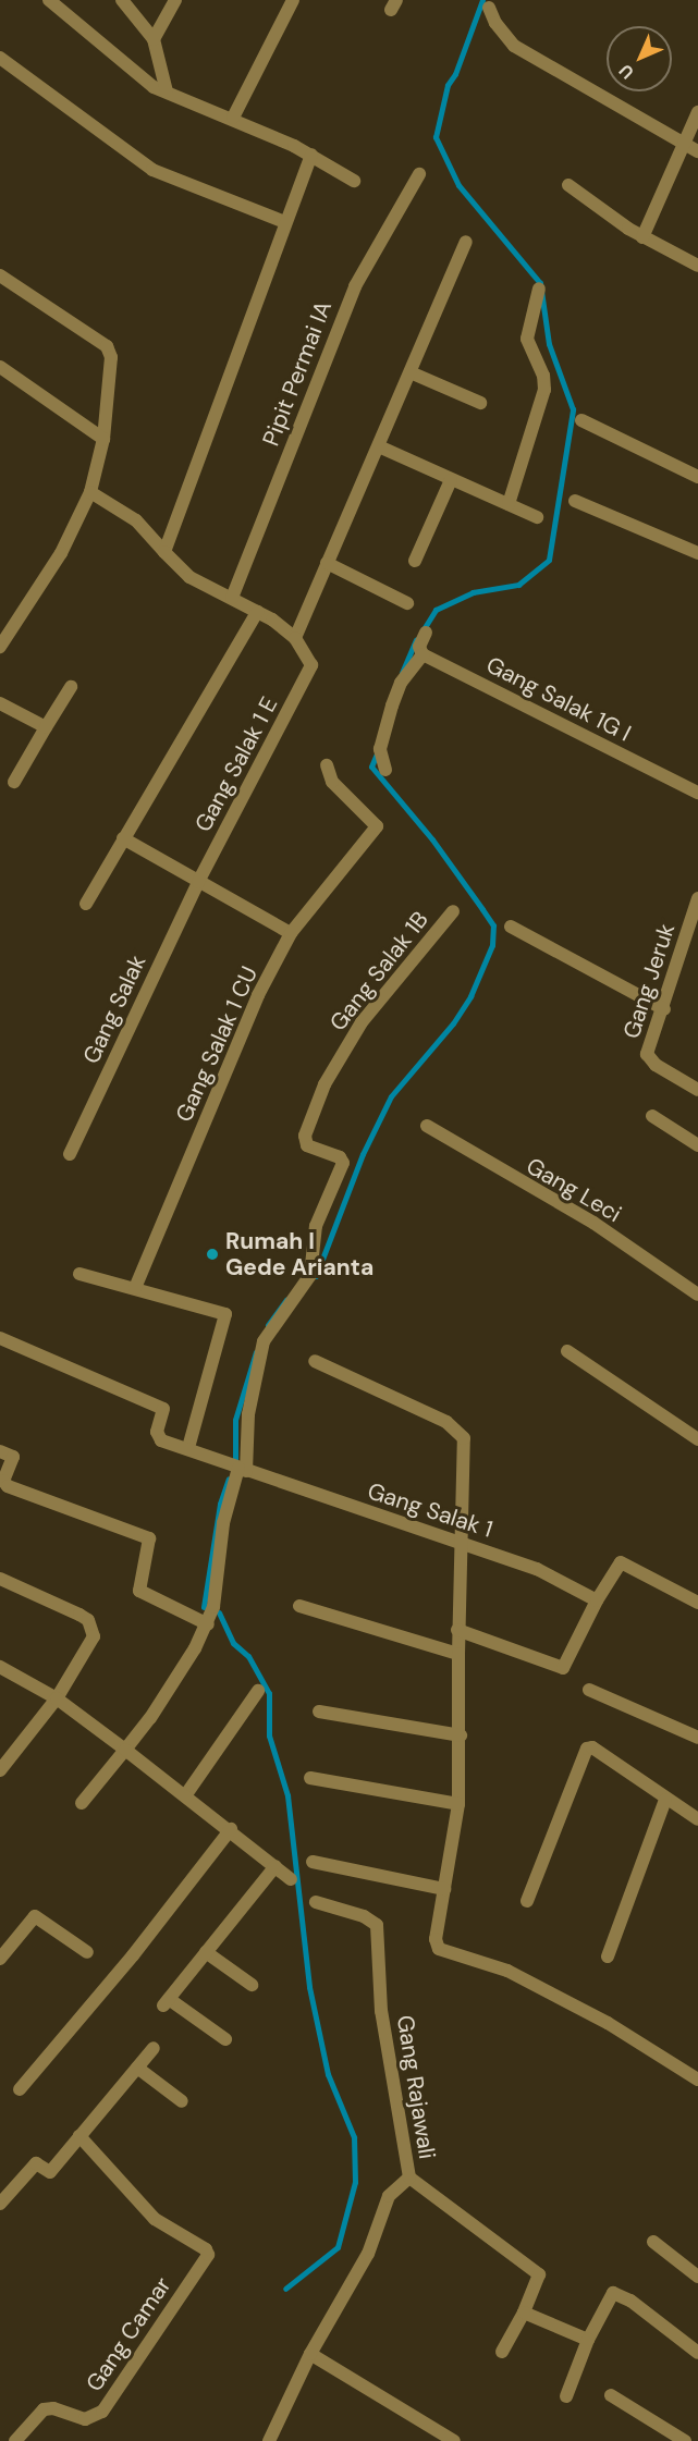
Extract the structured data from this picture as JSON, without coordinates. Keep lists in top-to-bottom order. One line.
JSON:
{"streets":{"street":["Pipit Permai IA","Gang Salak 1G I","Gang Salak 1 E","Gang Salak 1B","Gang Jeruk","Gang Salak","Gang Salak 1 CU","Gang Leci","Gang Salak 1","Gang Rajawali","Gang Camar"]},"crossings":[["Gang Salak 1 E","Gang Salak"],["Gang Salak 1B","Gang Salak 1"]],"places":["Rumah I Gede Arianta"],"north":"bottom left"}
